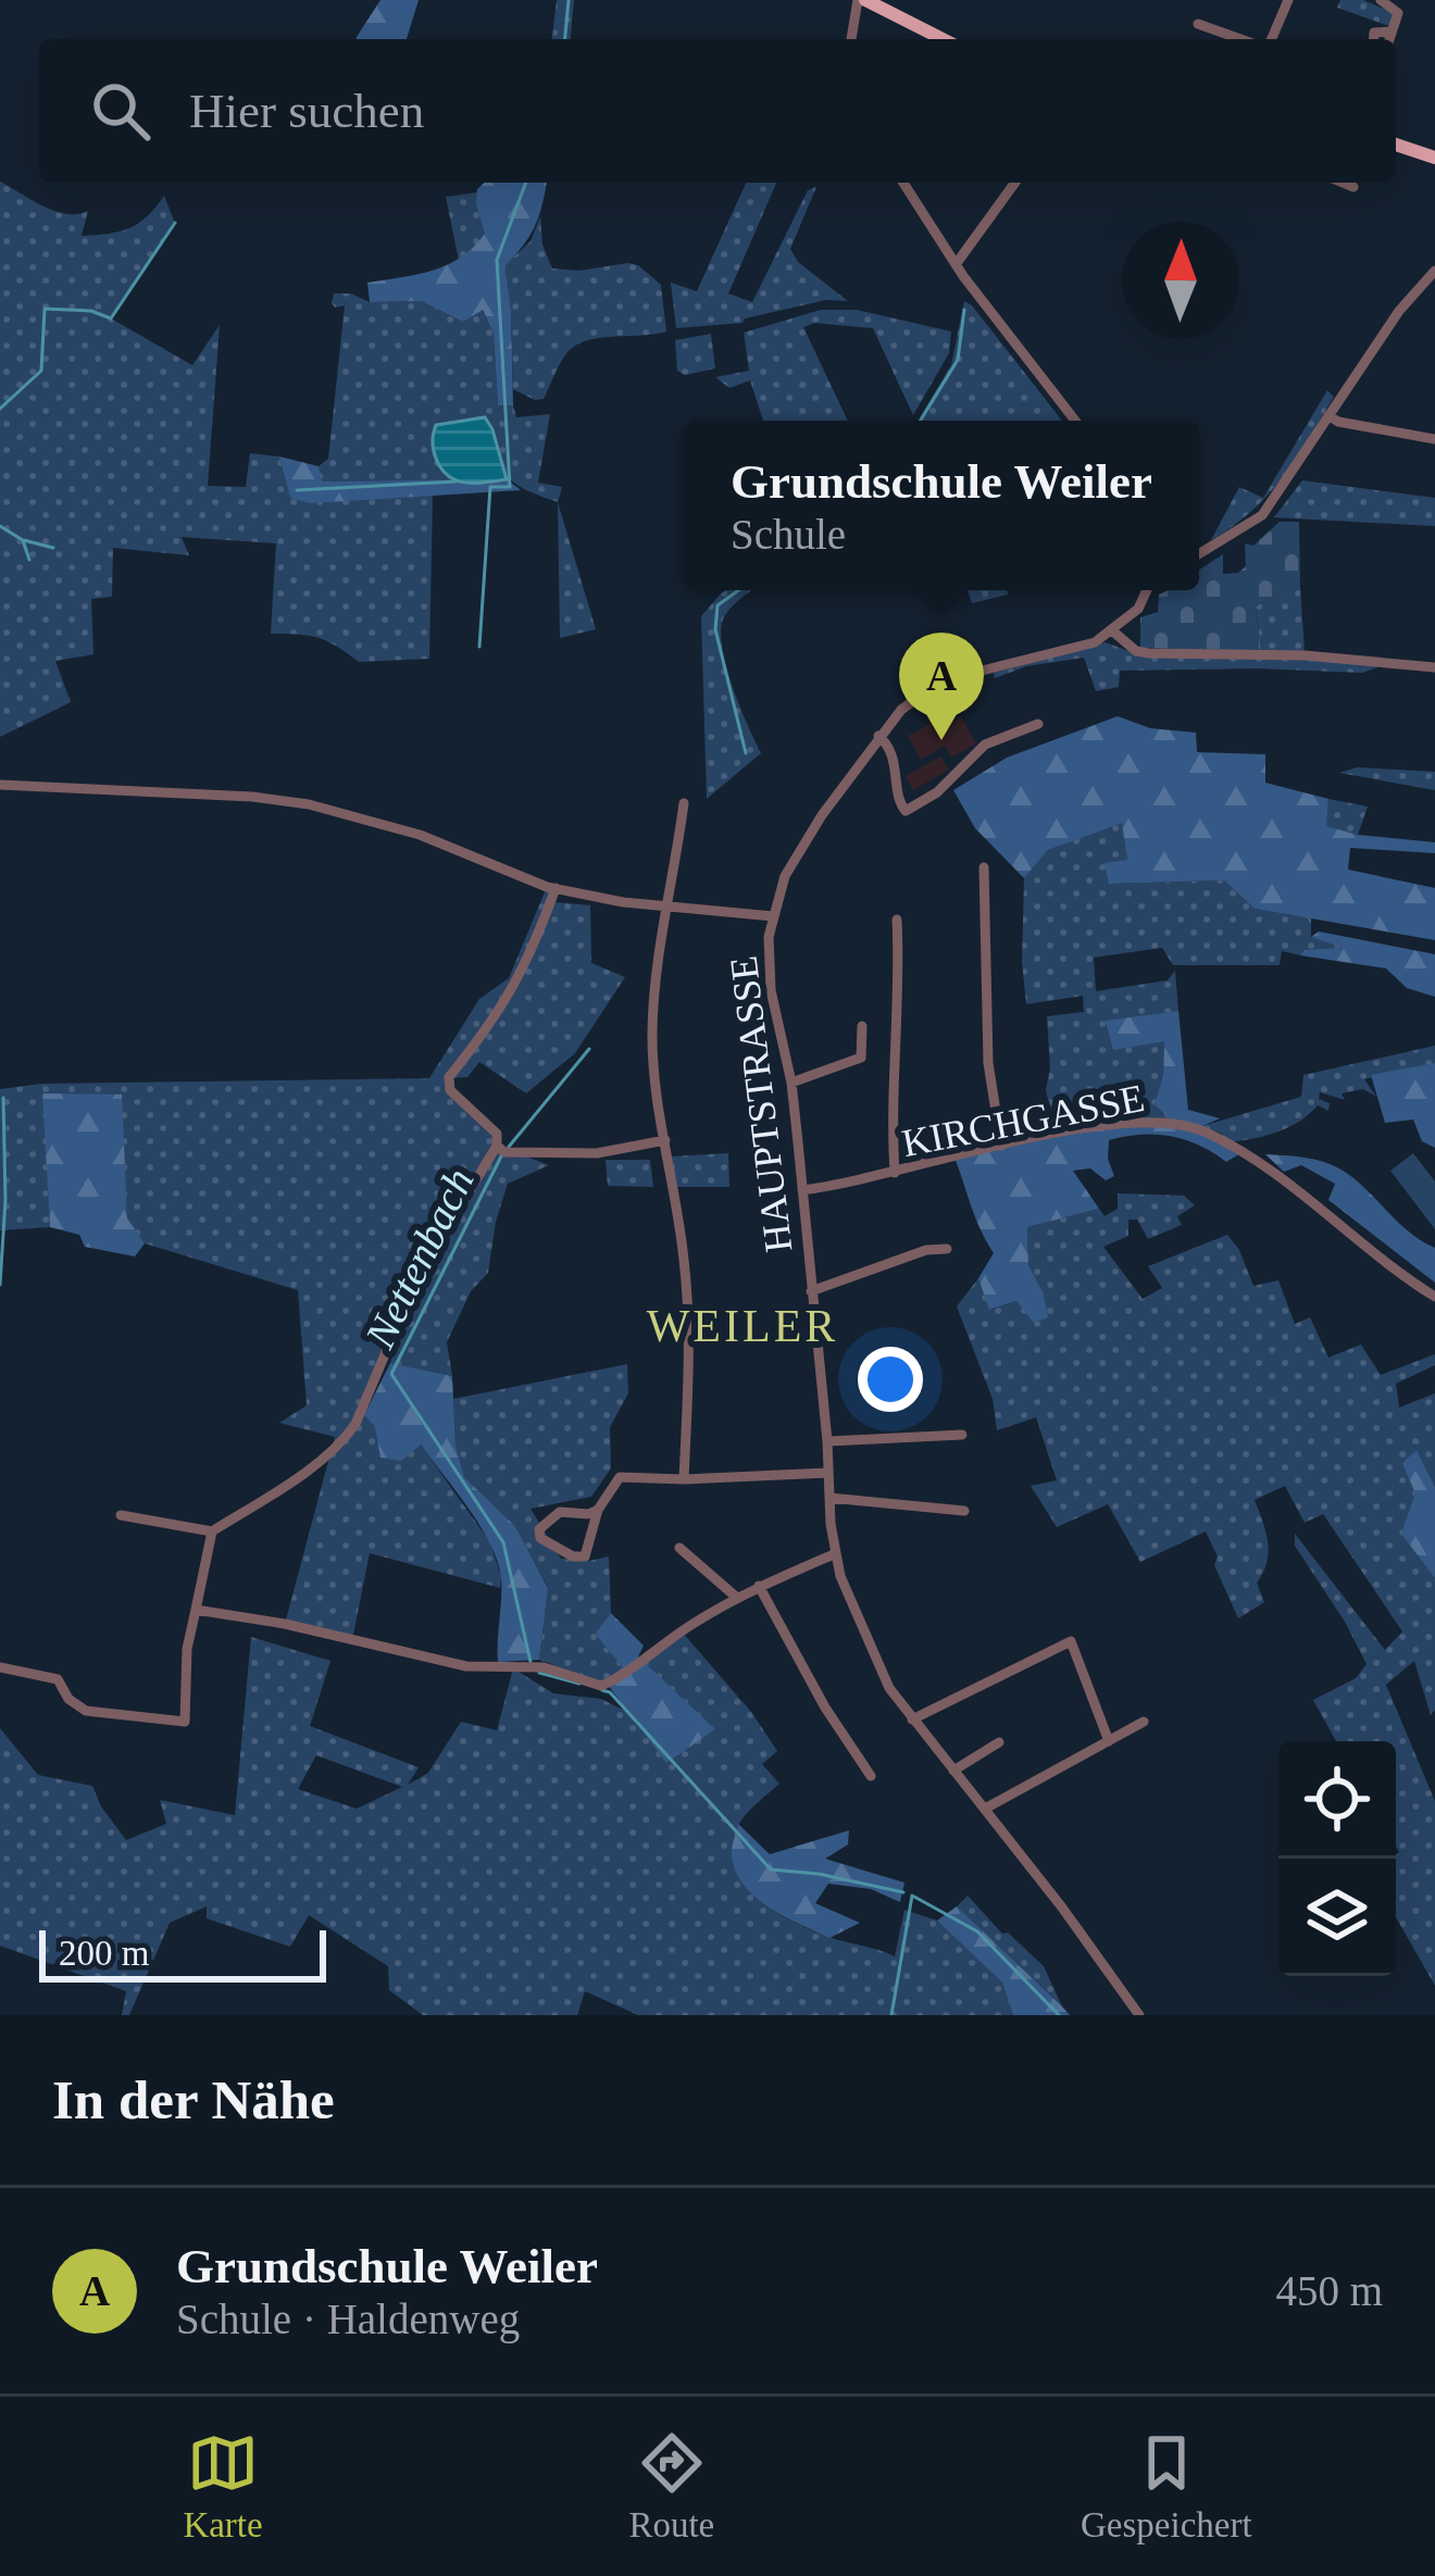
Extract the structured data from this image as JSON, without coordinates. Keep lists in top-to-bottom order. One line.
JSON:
{"streets":{"street":["HAUPTSTRASSE","KIRCHGASSE"]},"crossings":[["HAUPTSTRASSE","KIRCHGASSE"]],"districts":["WEILER"],"water":["Nettenbach"],"scale_bar":"200 m","north":"top","page":{"search":"Hier suchen","popup":["Grundschule Weiler","Schule"],"pins":"A","scale":"200 m","heading":"In der Nähe","list":[{"mark":"A","name":"Grundschule Weiler","note":"Schule · Haldenweg","value":"450 m"}],"nav":["Karte","Route","Gespeichert"]}}
